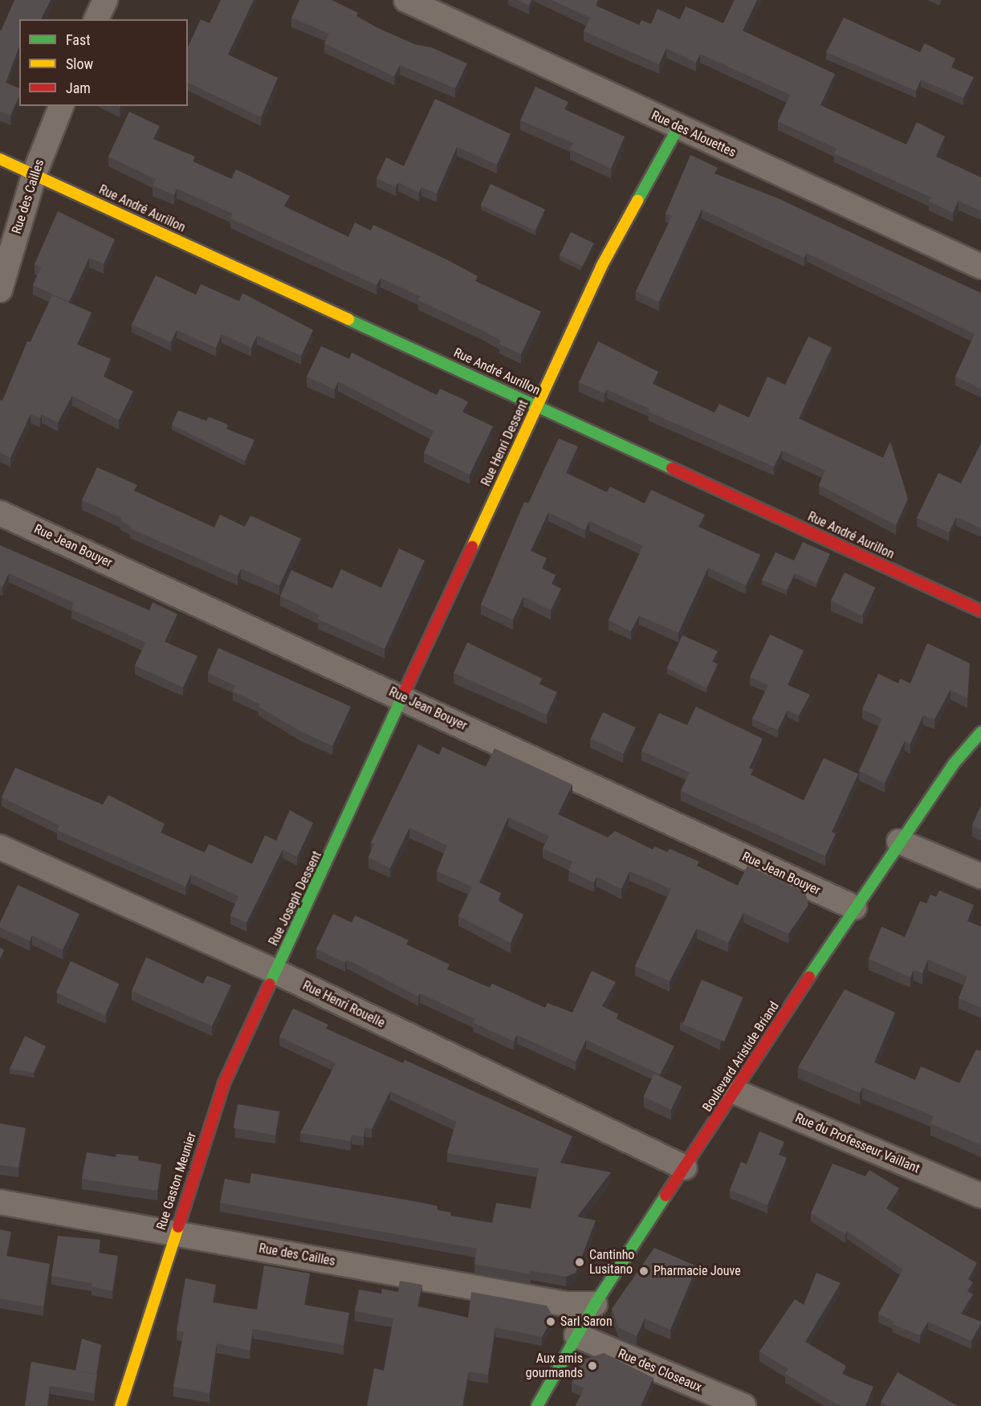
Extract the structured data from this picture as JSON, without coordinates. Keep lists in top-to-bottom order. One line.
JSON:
{"streets":{"street":["Rue des Alouettes","Rue des Cailles","Rue André Aurillon","Rue Henri Dessent","Rue Jean Bouyer","Rue Joseph Dessent","Rue Henri Rouelle","Boulevard Aristide Briand","Rue du Professeur Vaillant","Rue Gaston Meunier","Rue des Closeaux"]},"crossings":[["Rue des Alouettes","Rue Henri Dessent"],["Rue des Cailles","Rue André Aurillon"],["Rue des Cailles","Boulevard Aristide Briand"],["Rue des Cailles","Rue Gaston Meunier"],["Rue André Aurillon","Rue Henri Dessent"],["Rue Henri Dessent","Rue Jean Bouyer"],["Rue Henri Dessent","Rue Joseph Dessent"],["Rue Jean Bouyer","Boulevard Aristide Briand"],["Rue Joseph Dessent","Rue Henri Rouelle"],["Rue Joseph Dessent","Rue Gaston Meunier"],["Rue Henri Rouelle","Boulevard Aristide Briand"],["Rue Henri Rouelle","Rue Gaston Meunier"],["Boulevard Aristide Briand","Rue du Professeur Vaillant"],["Boulevard Aristide Briand","Rue des Closeaux"]],"places":["Cantinho Lusitano","Pharmacie Jouve","Sarl Saron","Aux amis gourmands"],"legend":["Fast","Slow","Jam"]}
